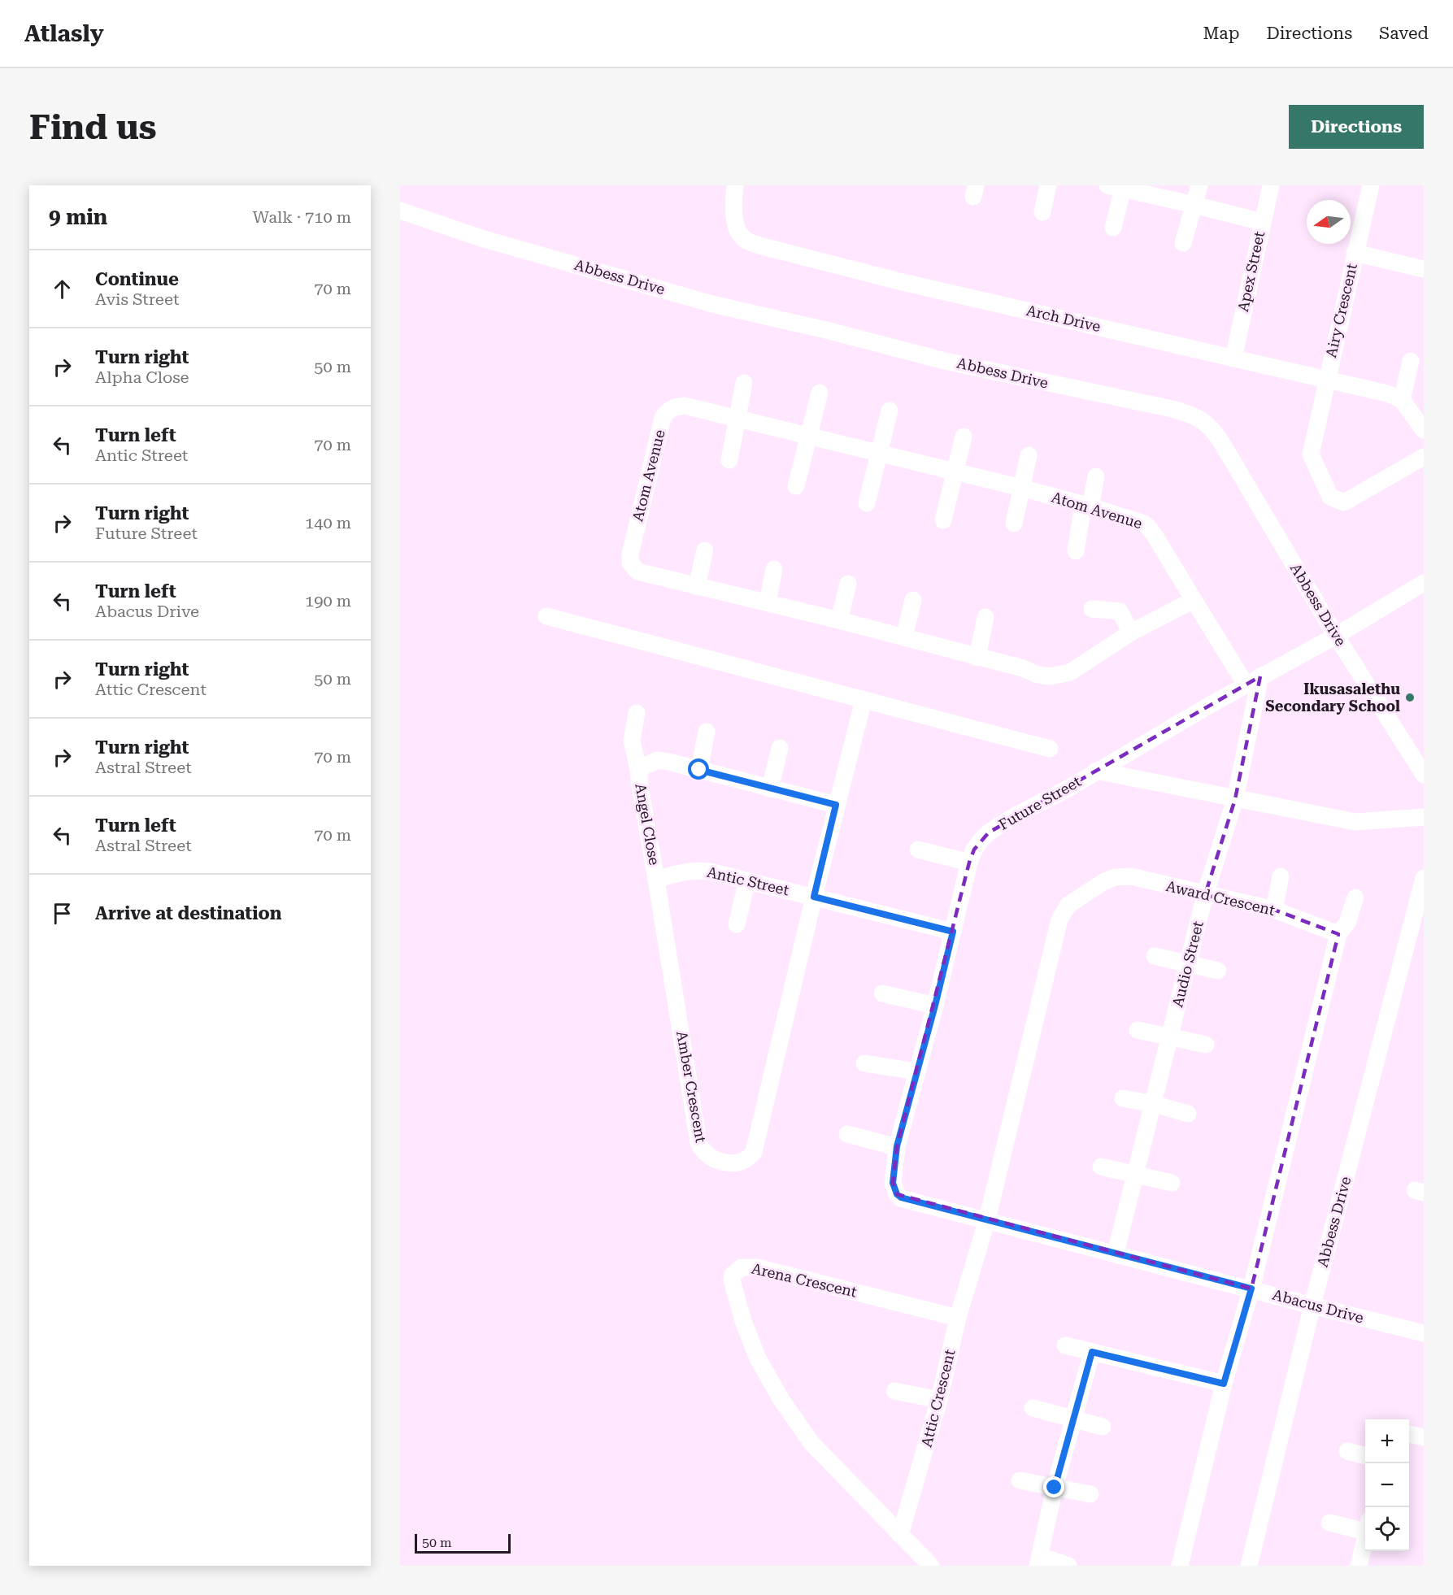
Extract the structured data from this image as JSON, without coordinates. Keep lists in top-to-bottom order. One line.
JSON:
{"streets":{"street":["Apex Street","Abbess Drive","Airy Crescent","Arch Drive","Atom Avenue","Future Street","Angel Close","Antic Street","Award Crescent","Audio Street","Amber Crescent","Arena Crescent","Abacus Drive","Attic Crescent"]},"crossings":[["Apex Street","Arch Drive"],["Abbess Drive","Future Street"],["Abbess Drive","Abacus Drive"],["Airy Crescent","Arch Drive"],["Future Street","Antic Street"],["Future Street","Audio Street"],["Future Street","Abacus Drive"],["Angel Close","Antic Street"],["Angel Close","Amber Crescent"],["Antic Street","Amber Crescent"],["Award Crescent","Audio Street"],["Award Crescent","Abacus Drive"],["Award Crescent","Attic Crescent"],["Audio Street","Abacus Drive"],["Arena Crescent","Attic Crescent"],["Abacus Drive","Attic Crescent"]],"places":["Ikusasalethu Secondary School"],"scale_bar":"50 m","north":"left","page":{"header":"Atlasly","nav":["Map","Directions","Saved"],"buttons":"Directions","title":"Find us","heading":["9 min","Walk · 710 m"],"list":[["Continue","Avis Street","70 m"],["Turn right","Alpha Close","50 m"],["Turn left","Antic Street","70 m"],["Turn right","Future Street","140 m"],["Turn left","Abacus Drive","190 m"],["Turn right","Attic Crescent","50 m"],["Turn right","Astral Street","70 m"],["Turn left","Astral Street","70 m"],"Arrive at destination"],"map_buttons":["+","−"],"scale":"50 m"}}
